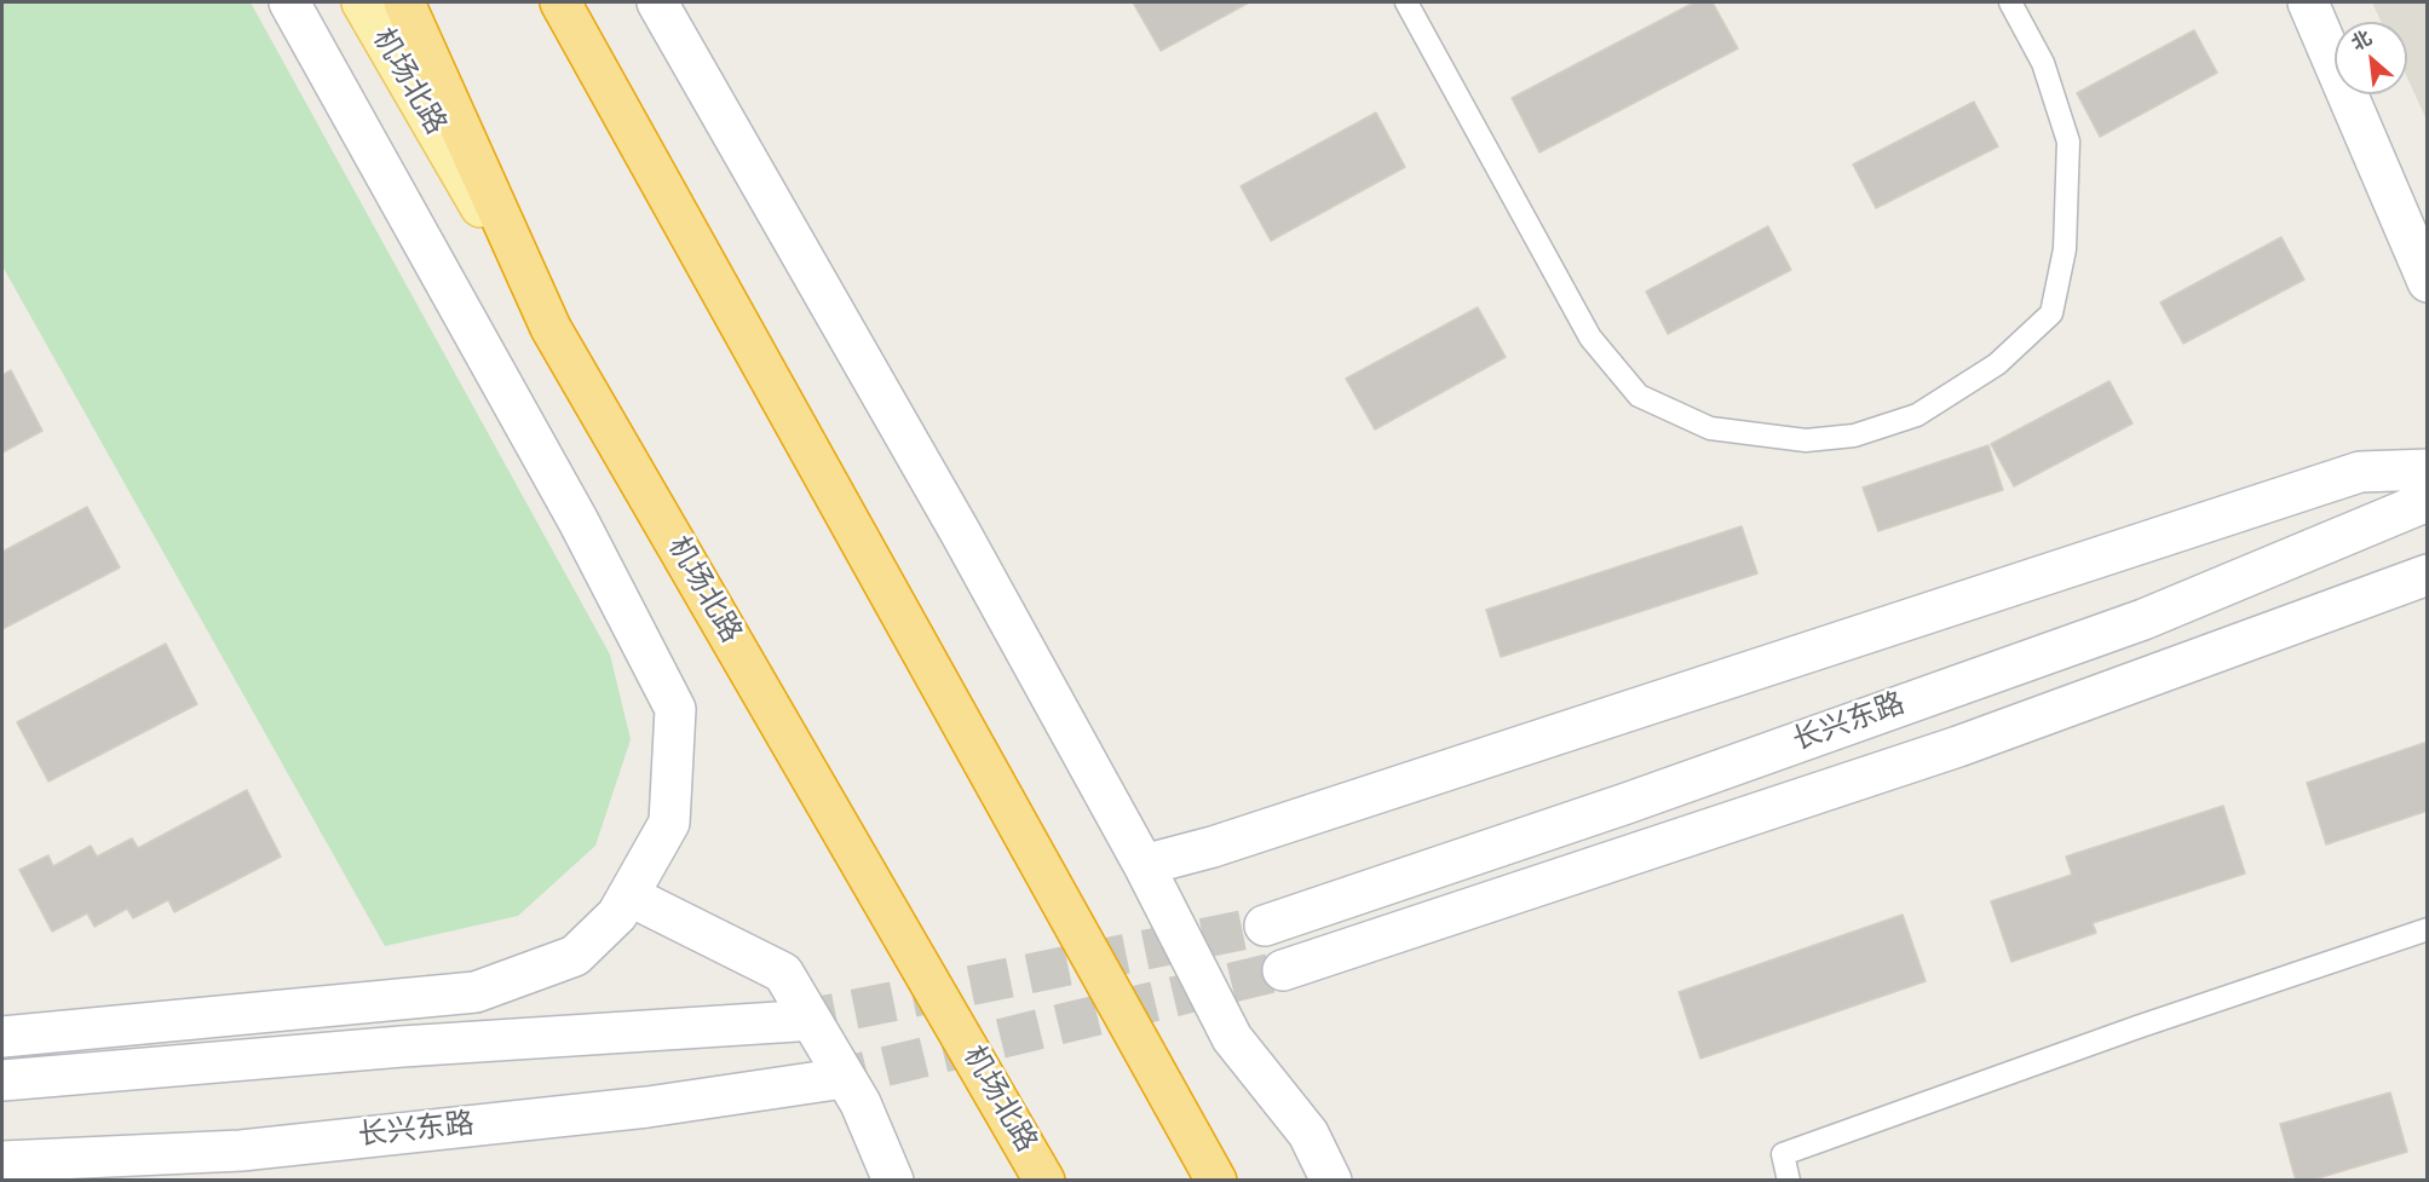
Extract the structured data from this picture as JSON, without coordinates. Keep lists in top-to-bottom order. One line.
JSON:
{"streets":{"highway":["机场北路"],"main road":["长兴东路"]},"north":"top left"}
